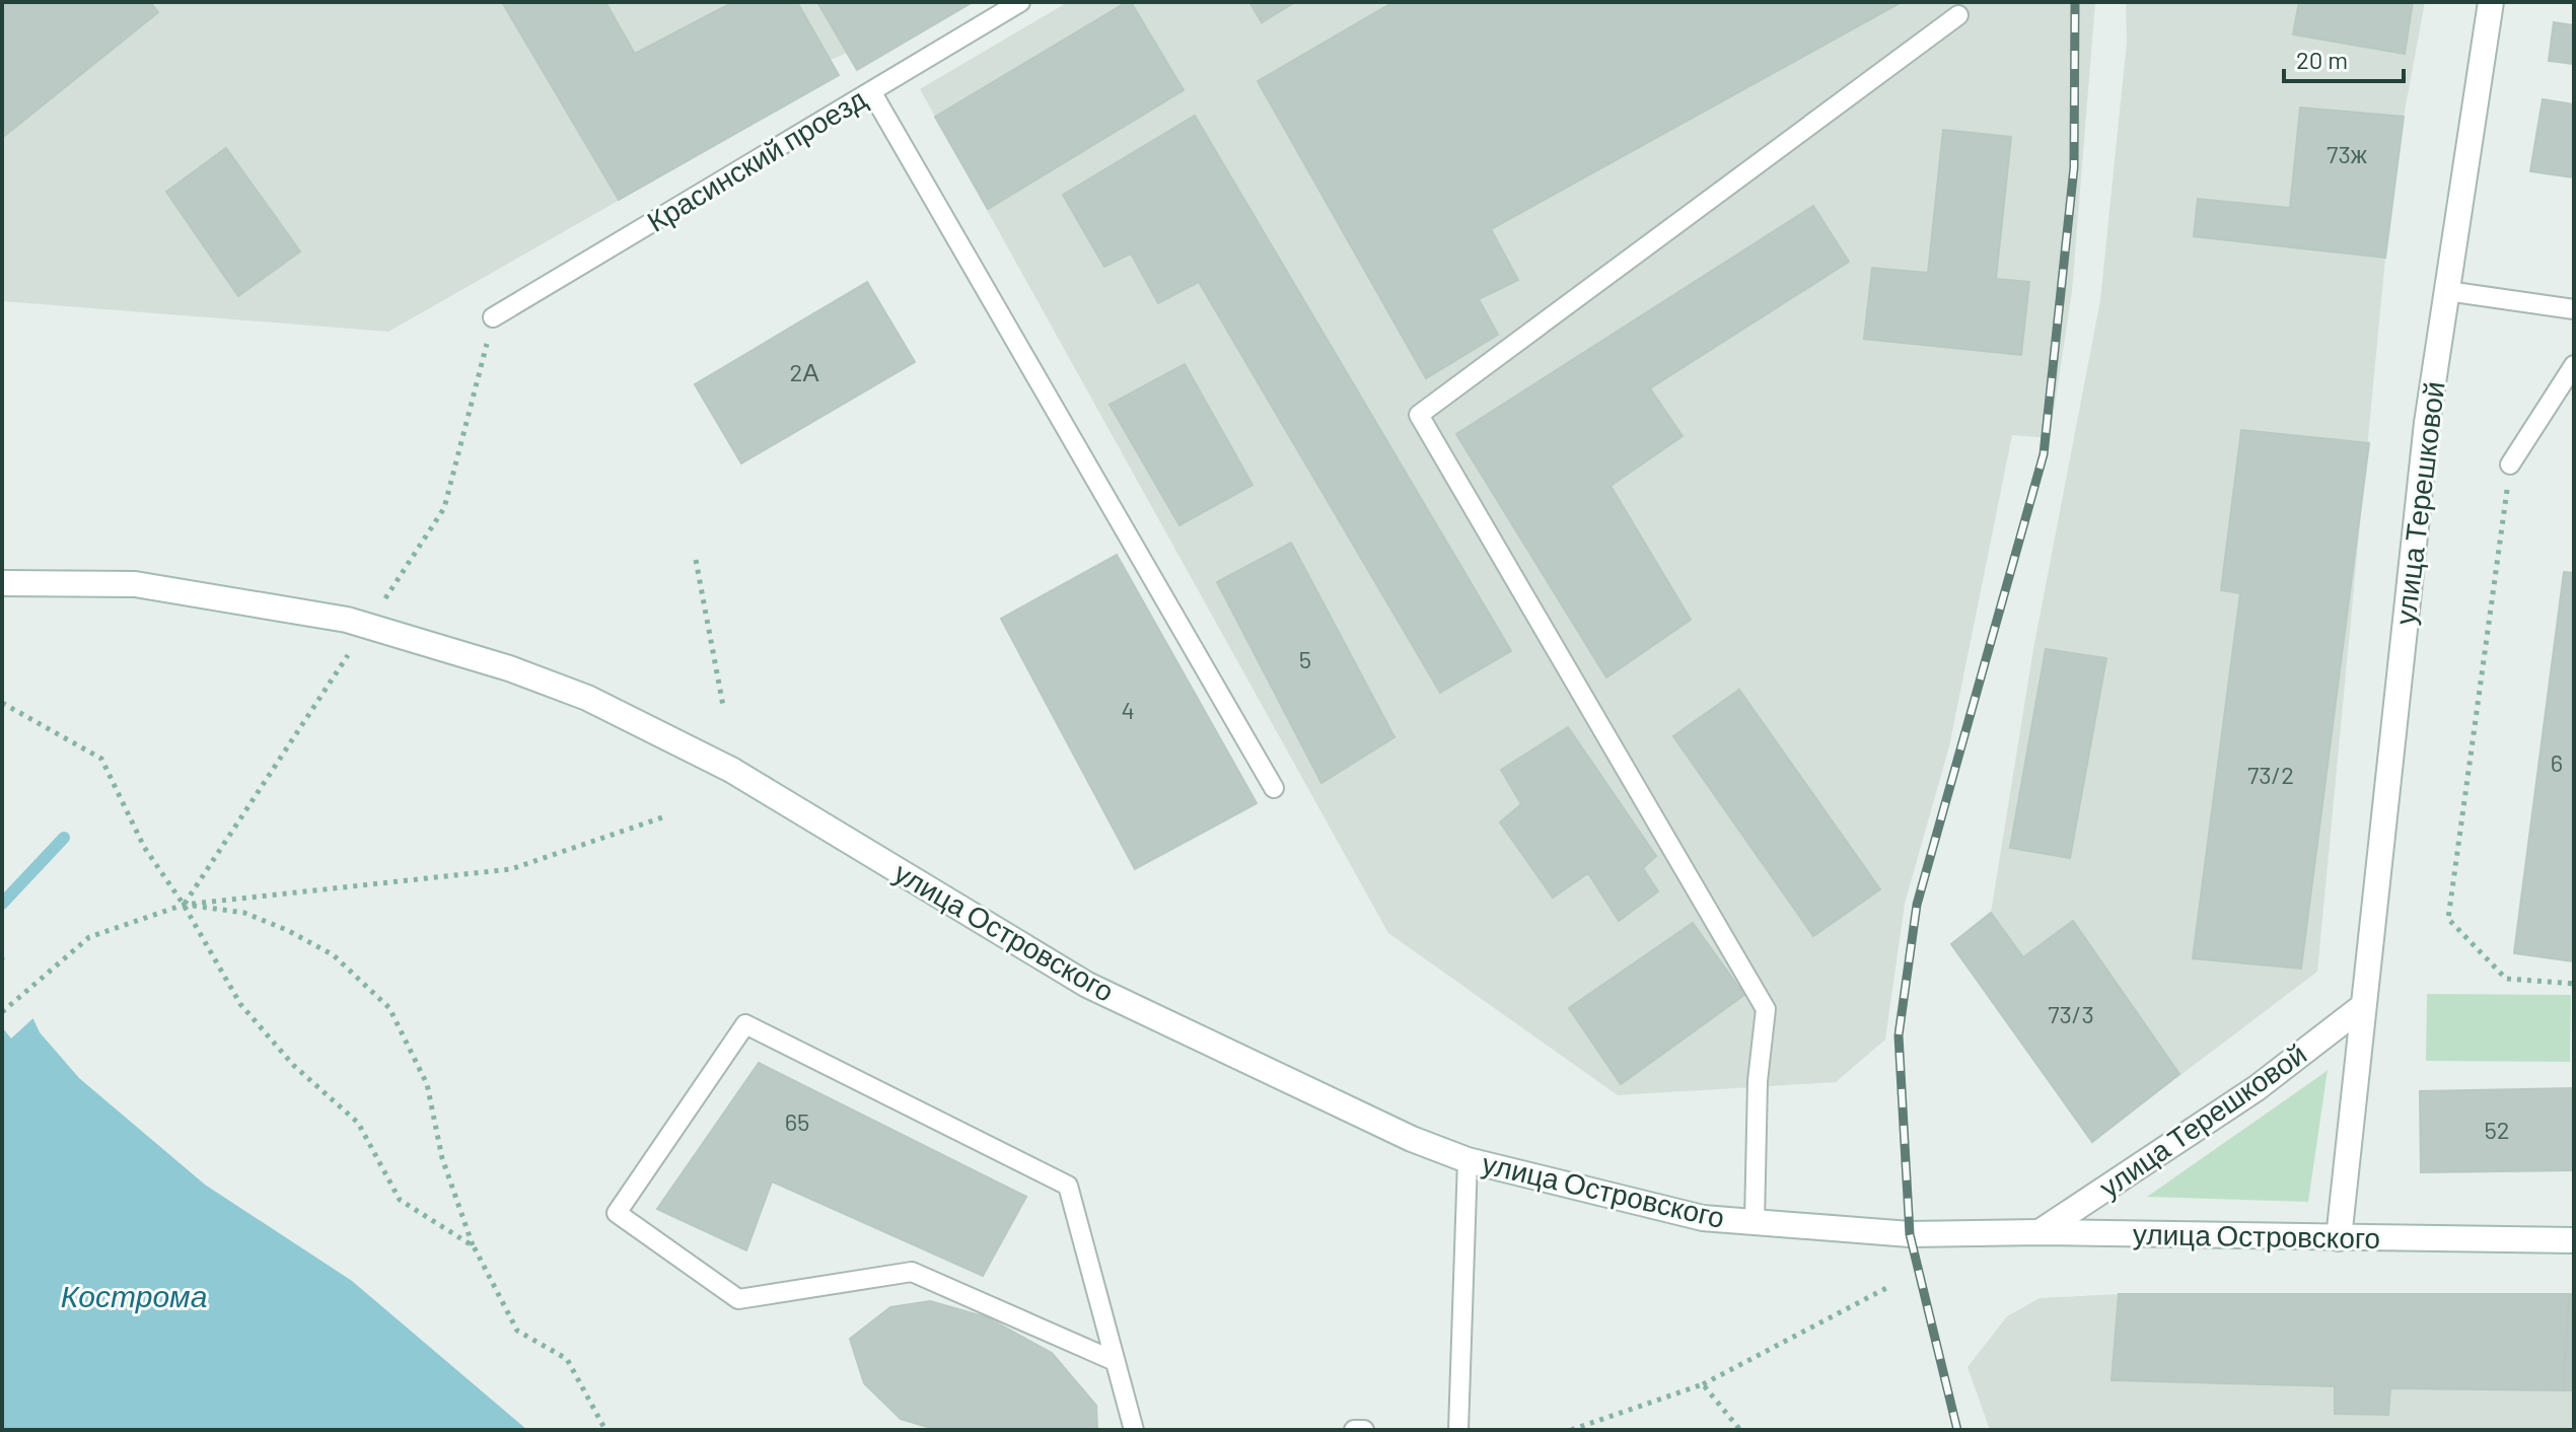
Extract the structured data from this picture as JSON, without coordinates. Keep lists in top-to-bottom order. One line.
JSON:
{"streets":{"main road":["улица Терешковой","улица Островского"],"lane":["Красинский проезд"]},"crossings":[["улица Терешковой","улица Островского"]],"water":["Кострома"],"house_numbers":["73ж","2А","5","4","6","73/2","73/3","65","52"],"scale_bar":"20 m"}
